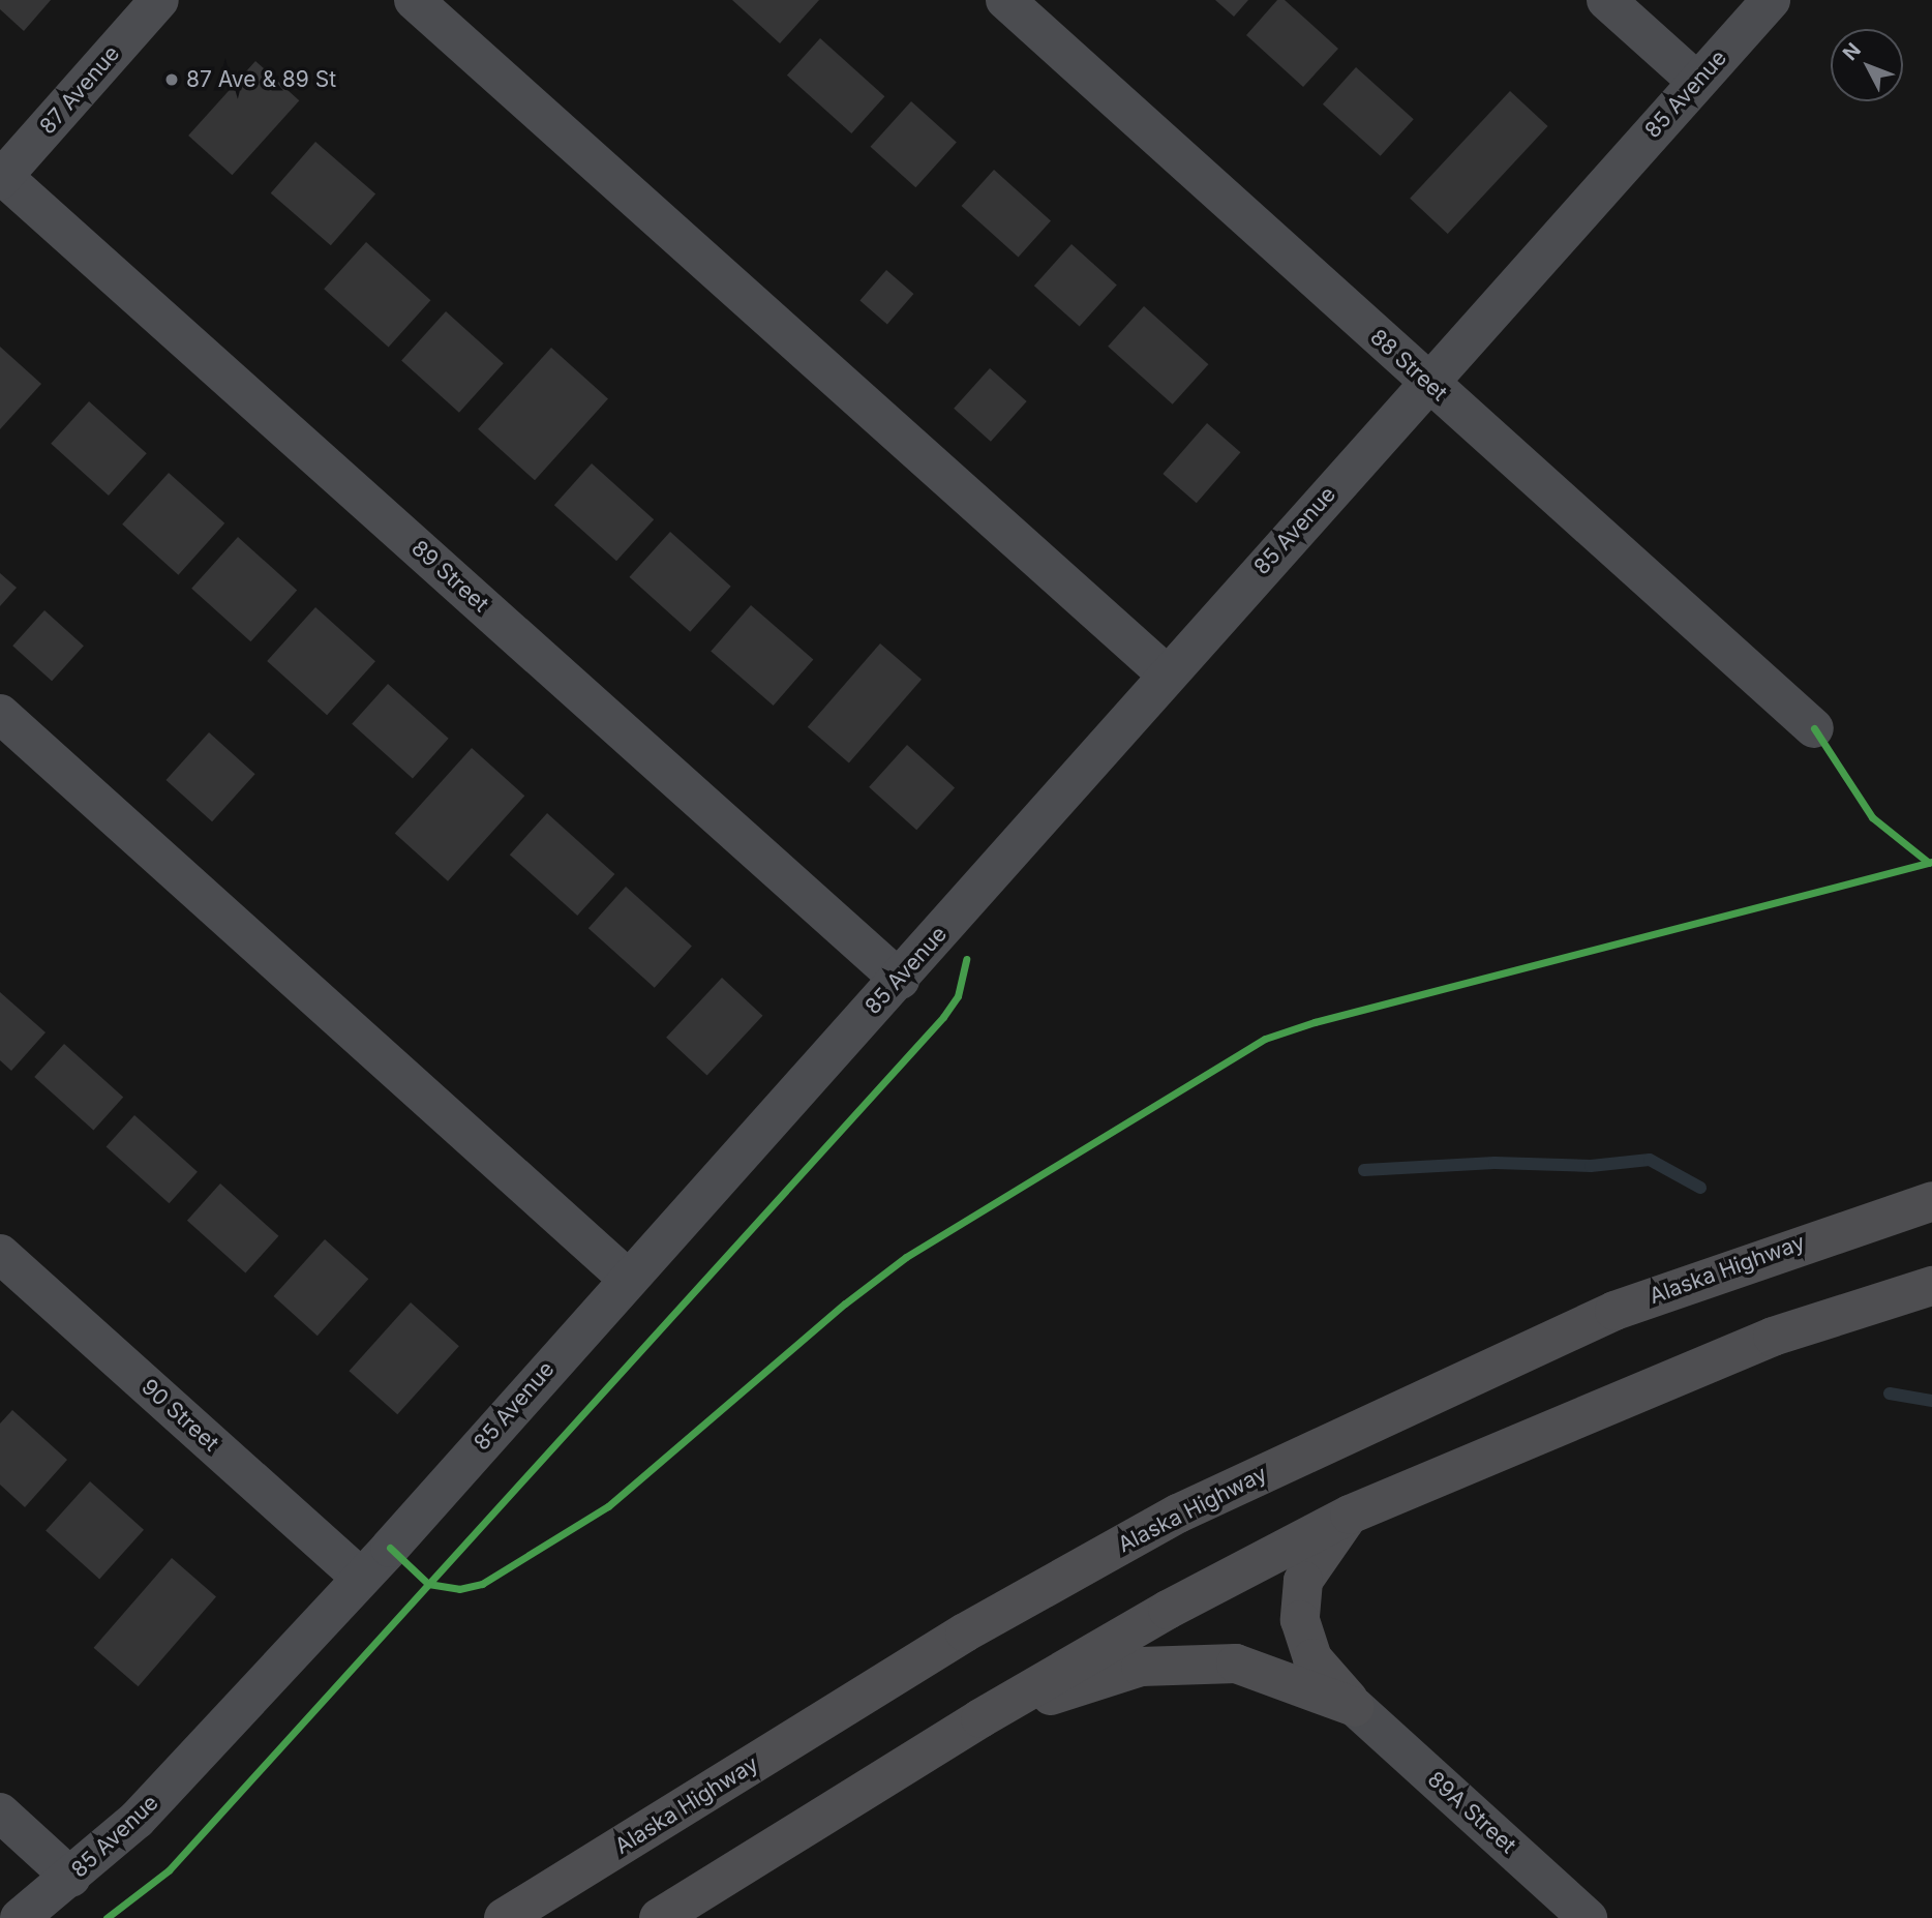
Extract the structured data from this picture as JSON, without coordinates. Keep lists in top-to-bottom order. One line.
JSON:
{"streets":{"highway":["Alaska Highway"],"street":["87 Avenue","85 Avenue","88 Street","89 Street","90 Street","89A Street"]},"crossings":[["87 Avenue","89 Street"],["85 Avenue","88 Street"],["85 Avenue","89 Street"],["85 Avenue","90 Street"]],"places":["87 Ave & 89 St"],"north":"top left"}
